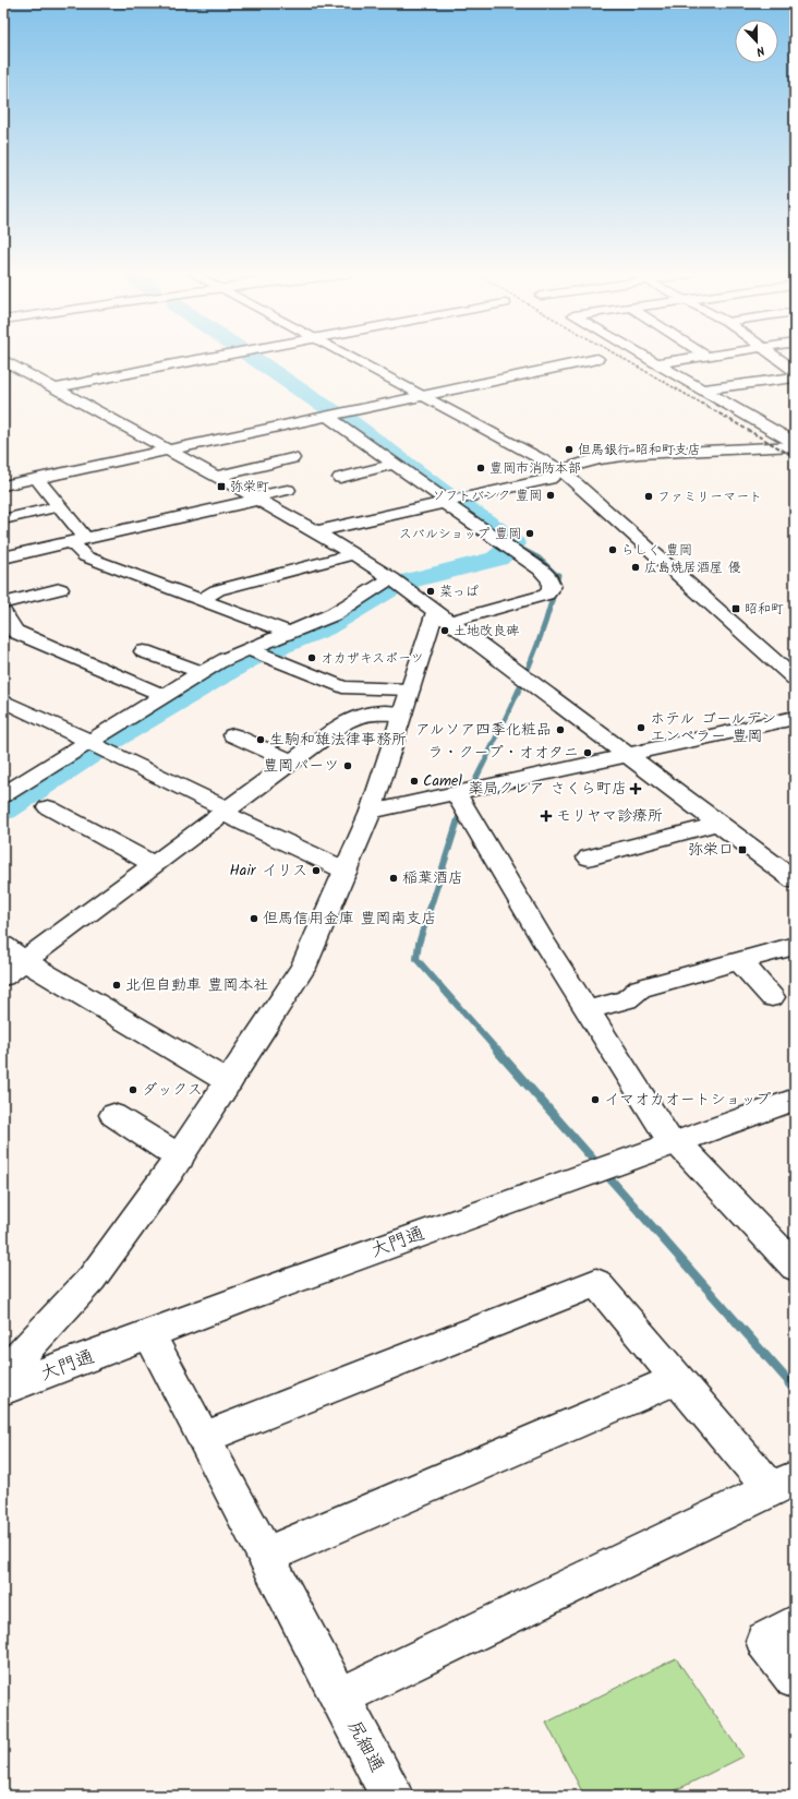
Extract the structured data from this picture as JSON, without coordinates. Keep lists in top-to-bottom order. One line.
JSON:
{"streets":{"main road":["大門通","尻細通"]},"crossings":[["大門通","尻細通"]],"places":{"other":["但馬銀行 昭和町支店","豊岡市消防本部","ソフトバンク 豊岡","ファミリーマート","スバルショップ 豊岡","らしく 豊岡","広島焼居酒屋 優","菜っぱ","土地改良碑","オカザキスポーツ","ホテル ゴールデン エンペラー 豊岡","アルソア四季化粧品","生駒和雄法律事務所","ラ・クープ・オオタニ","豊岡パーツ","Camel","Hair イリス","稲葉酒店","但馬信用金庫 豊岡南支店","北但自動車 豊岡本社","ダックス","イマオカオートショップ"],"transit":["弥栄町","昭和町","弥栄口"],"health":["薬局クレア さくら町店","モリヤマ診療所"]},"north":"bottom"}
